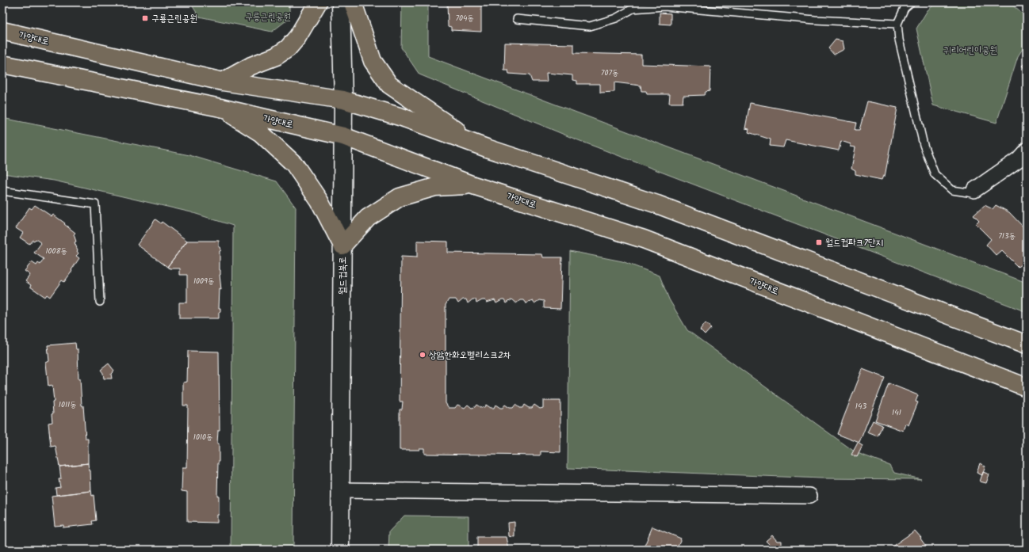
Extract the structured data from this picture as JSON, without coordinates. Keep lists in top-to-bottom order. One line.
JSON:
{"streets":{"main road":["가양대로","월드컵북로"]},"crossings":[["가양대로","월드컵북로"]],"parks":["구릉근린공원","귀리어린이공원"],"places":{"transit":["구룡근린공원","월드컵파크7단지"],"other":["상암한화오벨리스크2차"]},"house_numbers":["704동","707동","713동","1008동","1009동","1011동","143","141","1010동"]}
